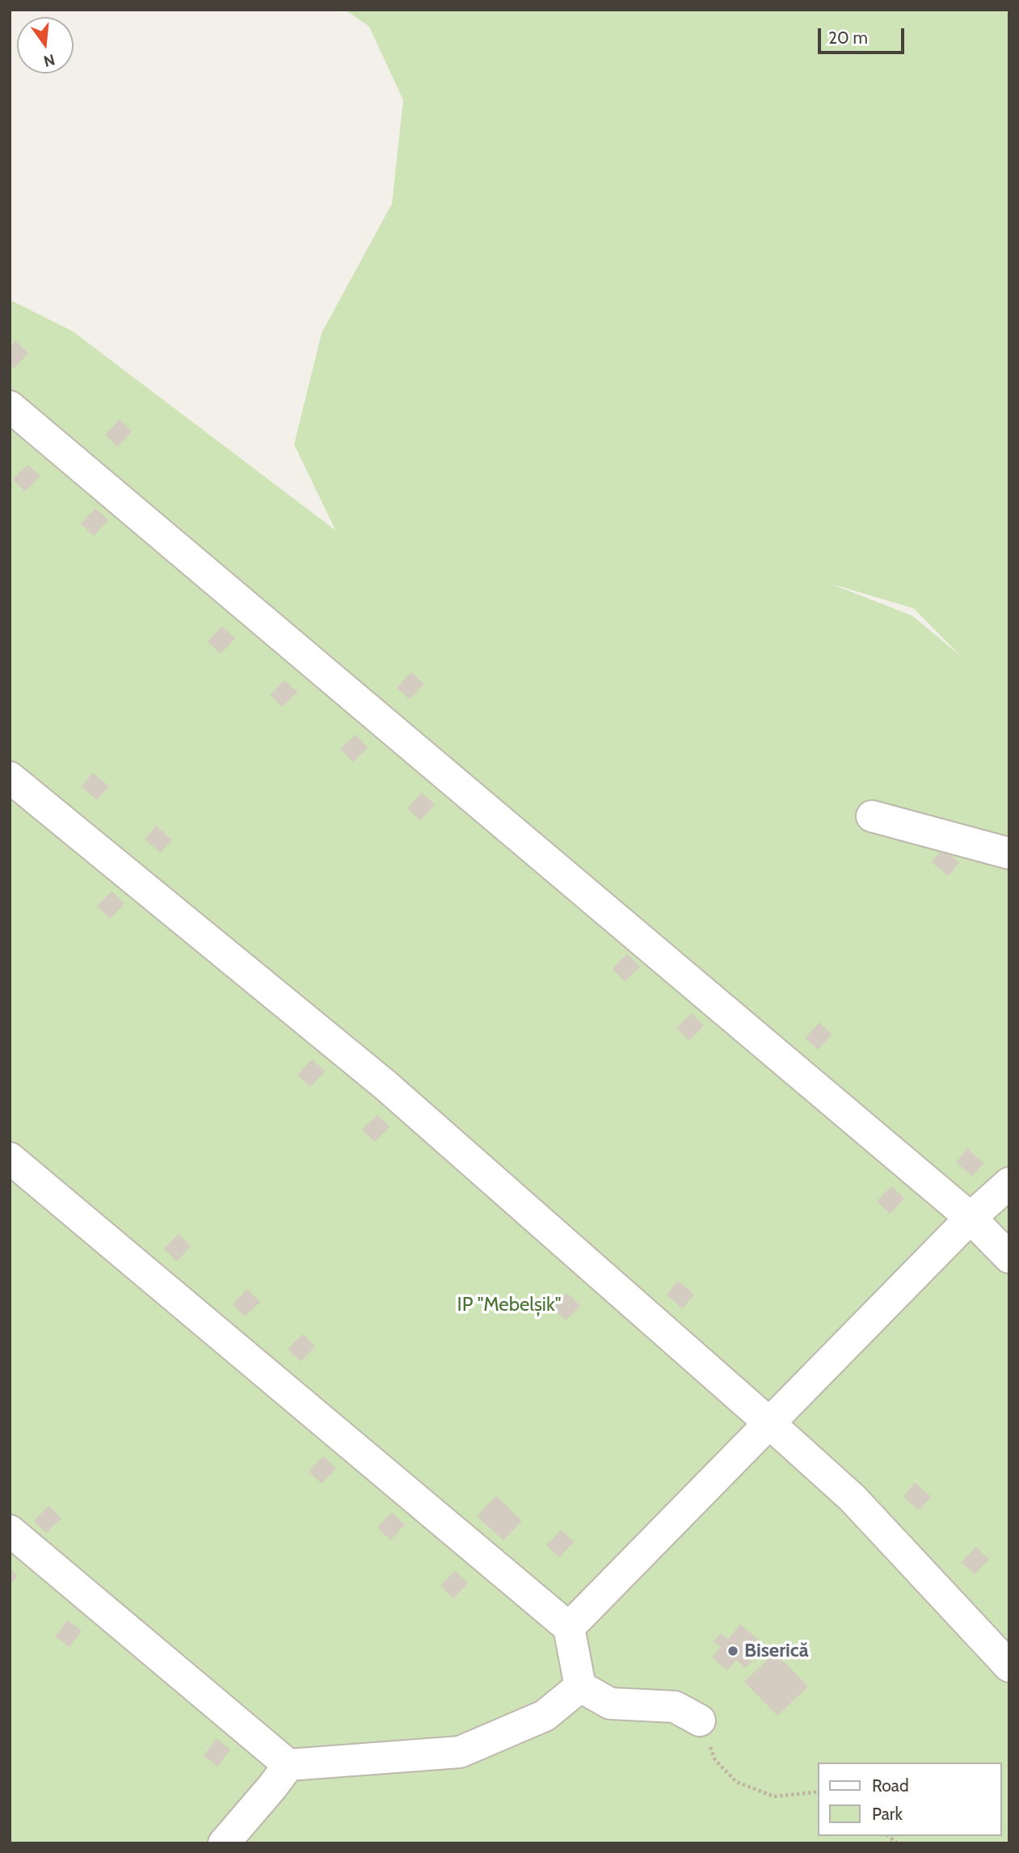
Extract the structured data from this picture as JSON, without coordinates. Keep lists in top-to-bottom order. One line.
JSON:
{"parks":["IP \"Mebelșik\""],"places":["Biserică"],"legend":["Road","Park"],"scale_bar":"20 m","north":"bottom"}
